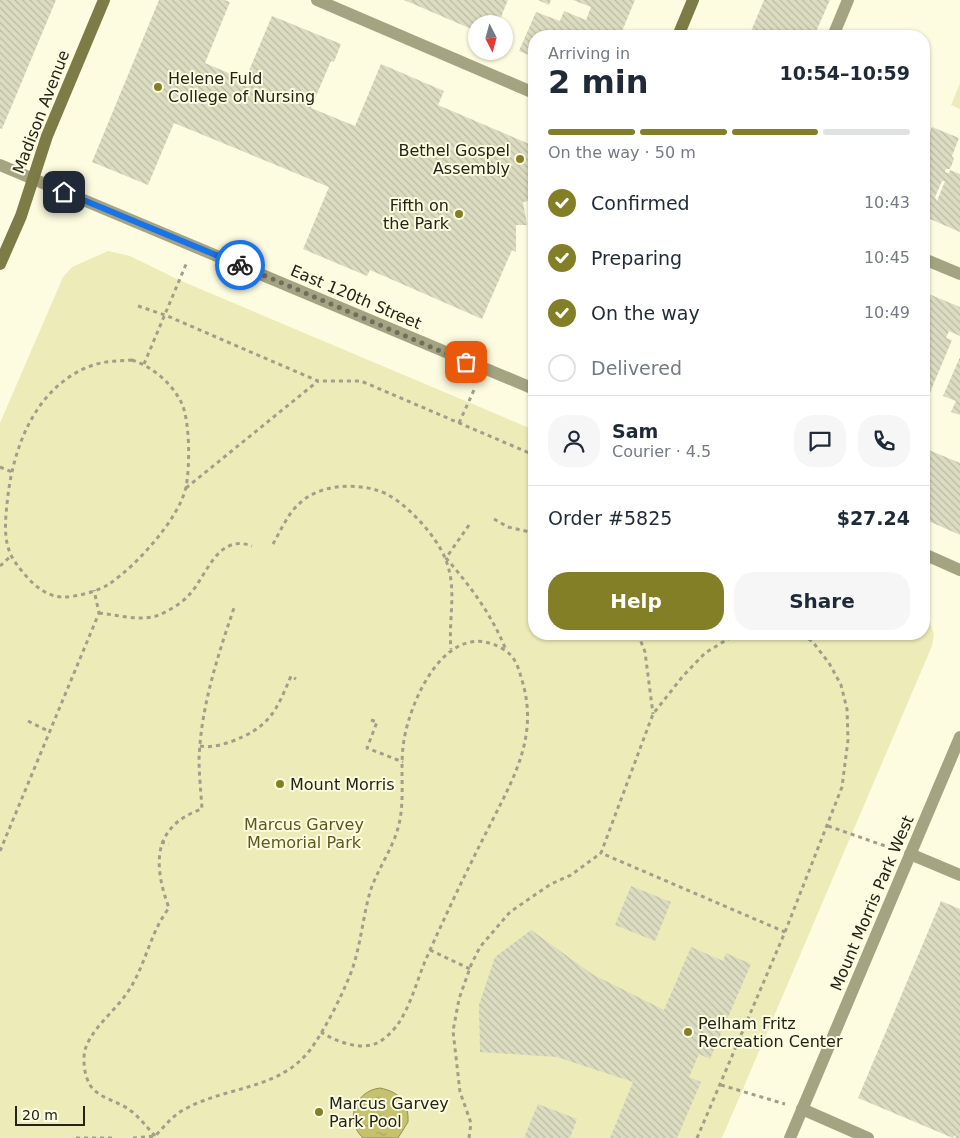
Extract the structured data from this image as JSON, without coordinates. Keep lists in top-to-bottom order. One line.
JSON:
{"streets":{"main road":["Madison Avenue"],"street":["East 120th Street","Mount Morris Park West"]},"crossings":[["Madison Avenue","East 120th Street"]],"parks":["Marcus Garvey Memorial Park"],"places":["Helene Fuld College of Nursing","Bethel Gospel Assembly","Fifth on the Park","Mount Morris","Pelham Fritz Recreation Center","Marcus Garvey Park Pool"],"scale_bar":"20 m","north":"bottom","page":{"heading":["2 min","Arriving in","10:54–10:59"],"panel":["Sam","Courier · 4.5","Order #5825","$27.24"],"bar":"On the way · 50 m","list":[["Confirmed","10:43"],["Preparing","10:45"],["On the way","10:49"],"Delivered"],"buttons":["Help","Share"],"scale":"20 m"}}
